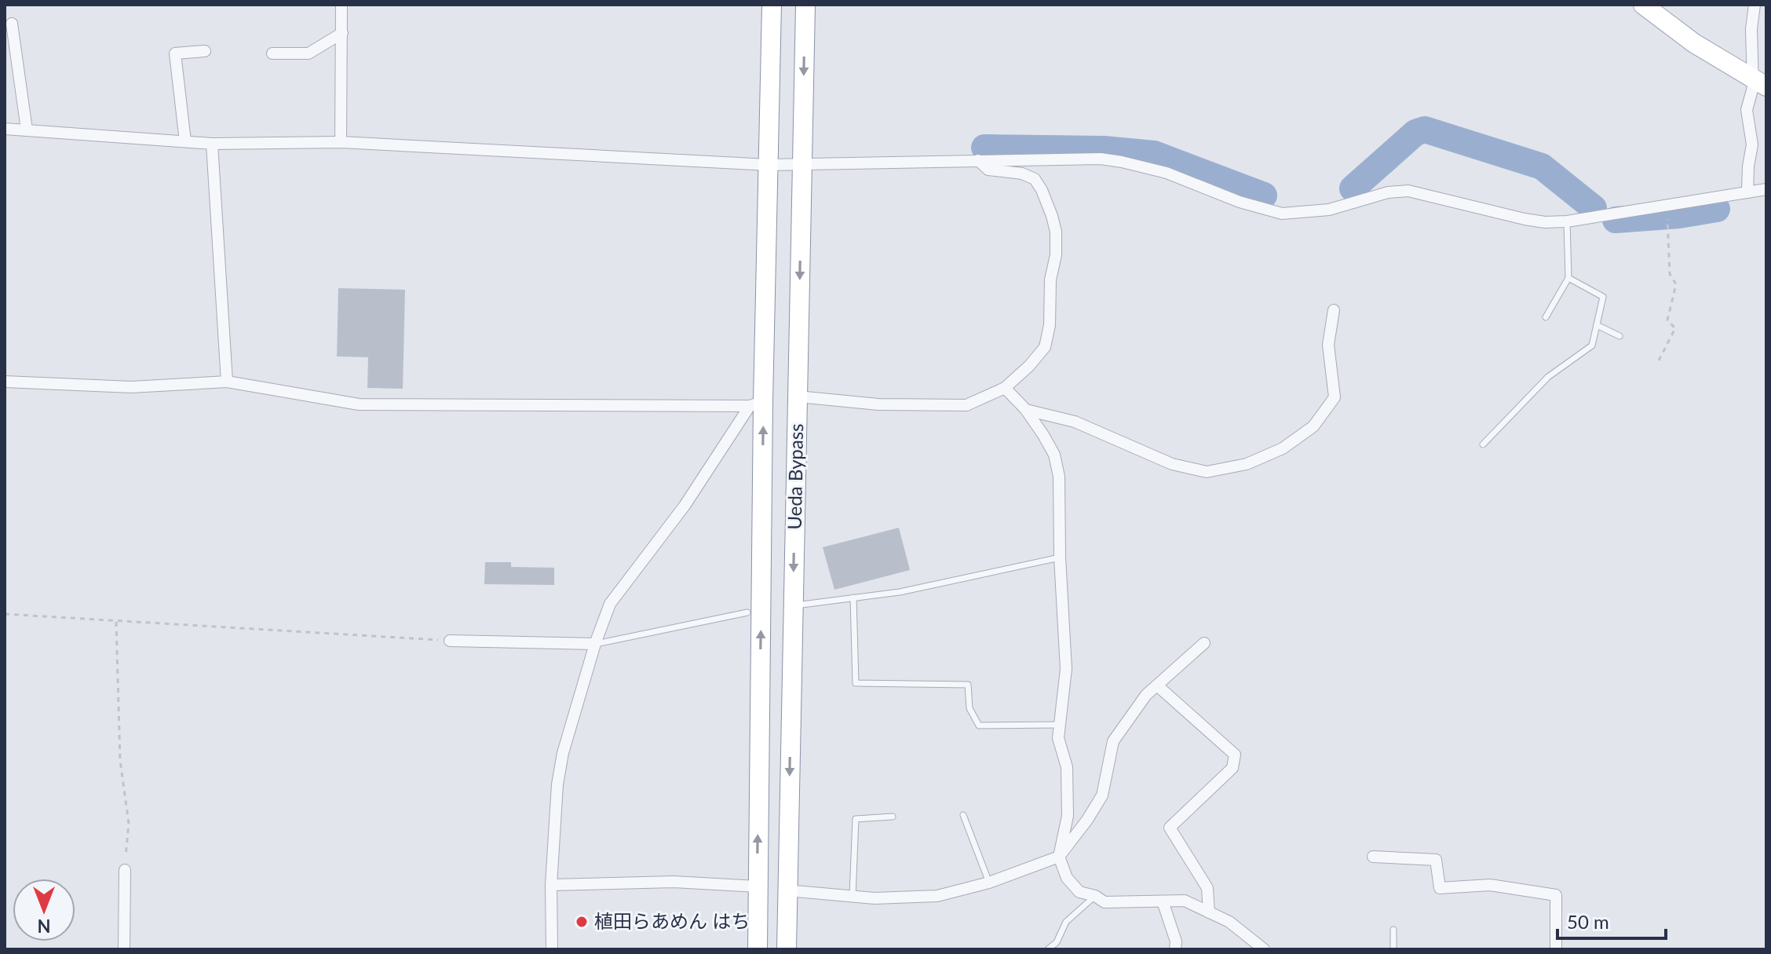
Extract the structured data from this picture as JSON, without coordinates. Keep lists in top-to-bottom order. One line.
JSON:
{"streets":{"main road":["Ueda Bypass"]},"places":["植田らあめん はち"],"scale_bar":"50 m","north":"bottom"}
